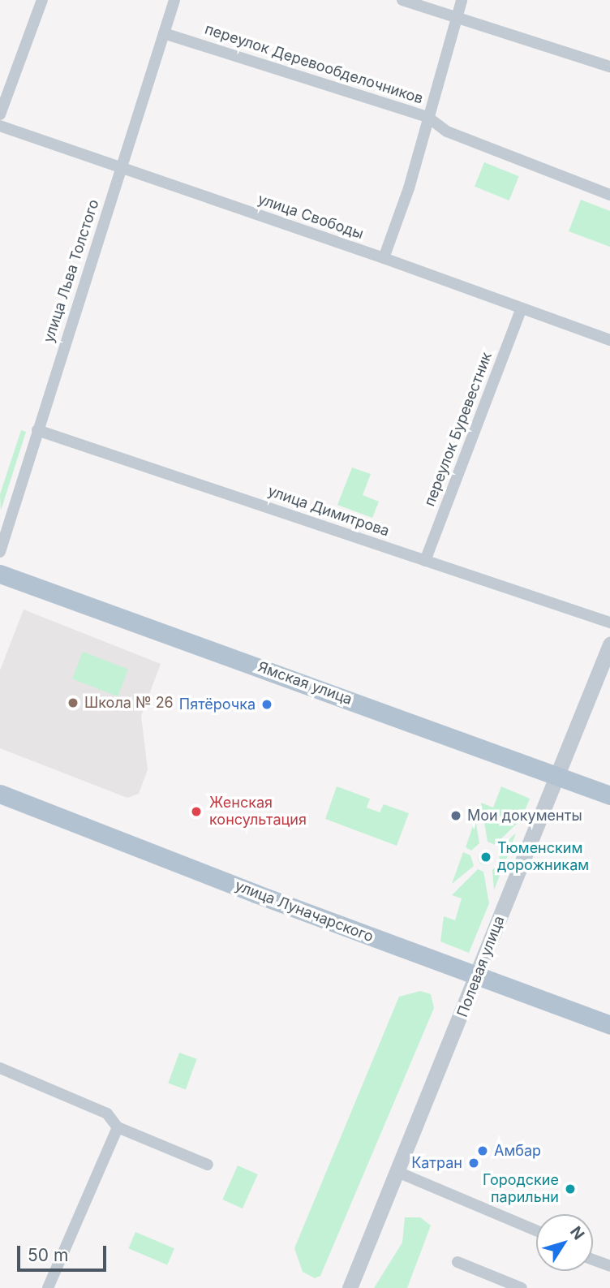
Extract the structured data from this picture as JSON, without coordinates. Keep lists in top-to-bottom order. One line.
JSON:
{"streets":{"main road":["Ямская улица","улица Луначарского"],"street":["переулок Деревообделочников","улица Свободы","улица Льва Толстого","переулок Буревестник","улица Димитрова","Полевая улица"]},"crossings":[["переулок Деревообделочников","улица Льва Толстого"],["улица Свободы","улица Льва Толстого"],["улица Свободы","переулок Буревестник"],["улица Льва Толстого","улица Димитрова"],["переулок Буревестник","улица Димитрова"],["Ямская улица","Полевая улица"],["улица Луначарского","Полевая улица"]],"places":["Школа № 26","Пятёрочка","Женская консультация","Мои документы","Тюменским дорожникам","Амбар","Катран","Городские парильни"],"scale_bar":"50 m","north":"top right"}
